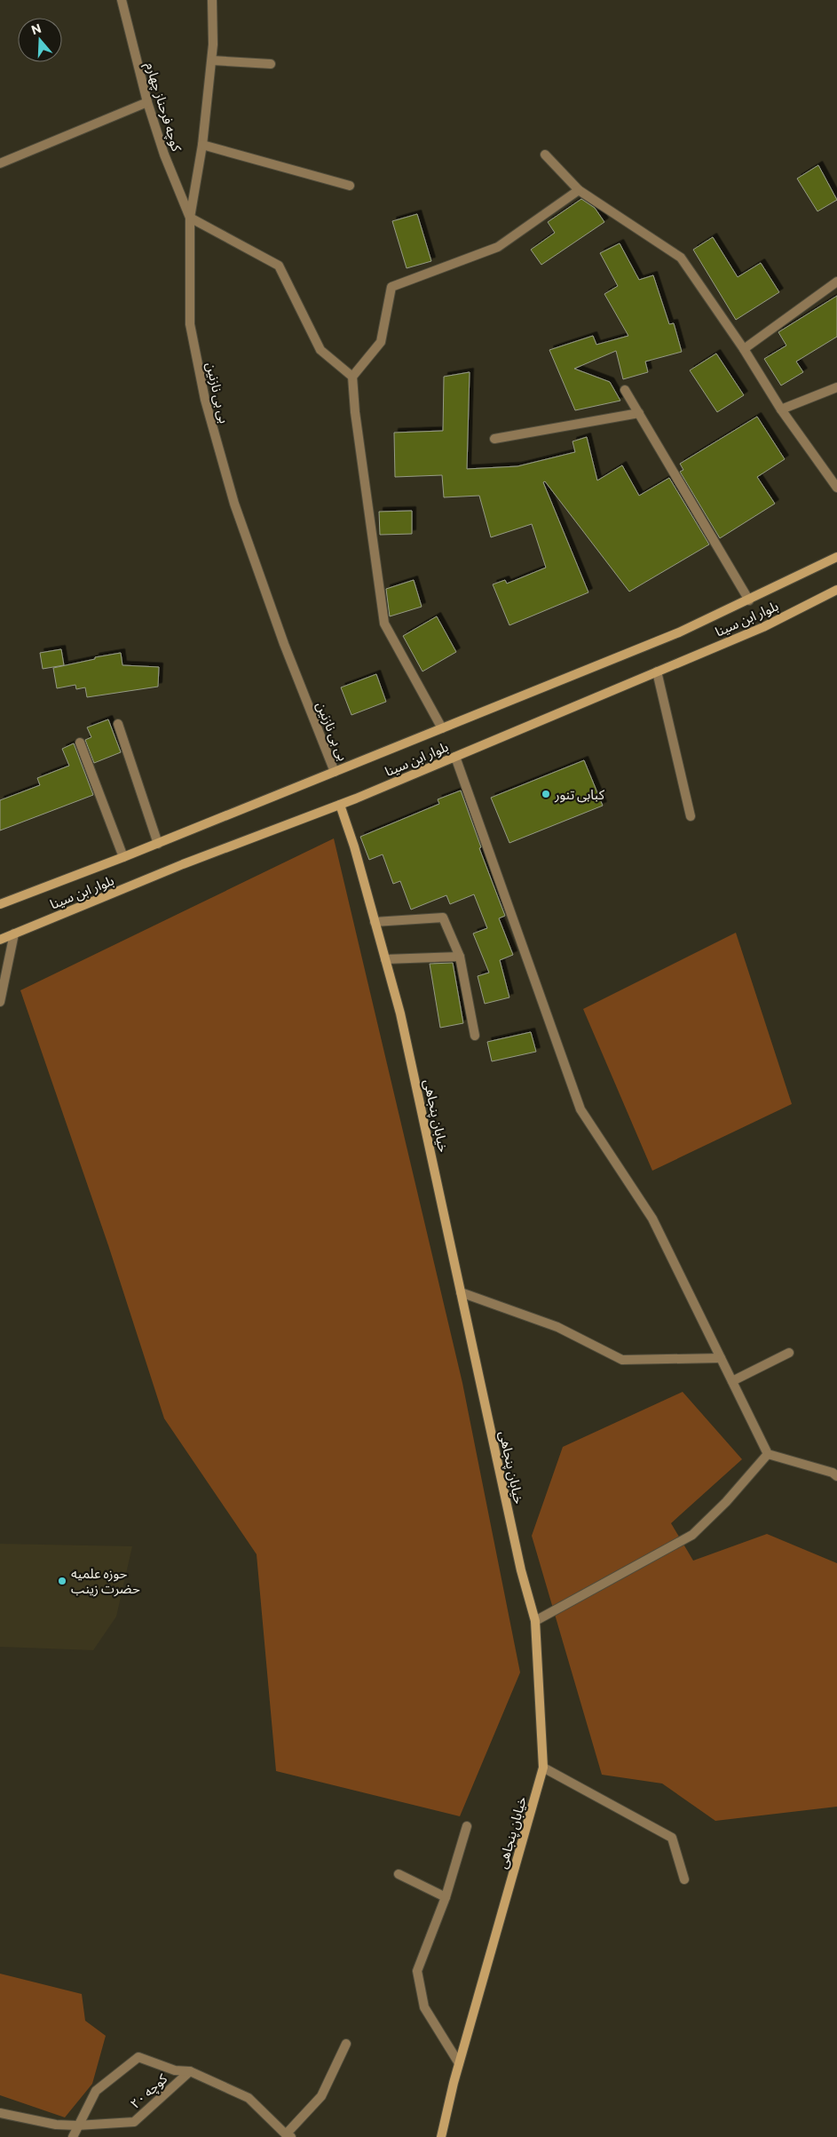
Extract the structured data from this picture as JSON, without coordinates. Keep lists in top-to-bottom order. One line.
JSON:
{"streets":{"main road":["بلوار ابن سینا","خیابان پنجاهی"],"street":["کوچه فرحناز چهارم","بی بی نازنین","کوچه ۲۰"]},"crossings":[["کوچه فرحناز چهارم","بی بی نازنین"],["بی بی نازنین","بلوار ابن سینا"],["بلوار ابن سینا","خیابان پنجاهی"]],"places":["کبابی تنور","حوزه علمیه حضرت زینب"],"north":"top"}
